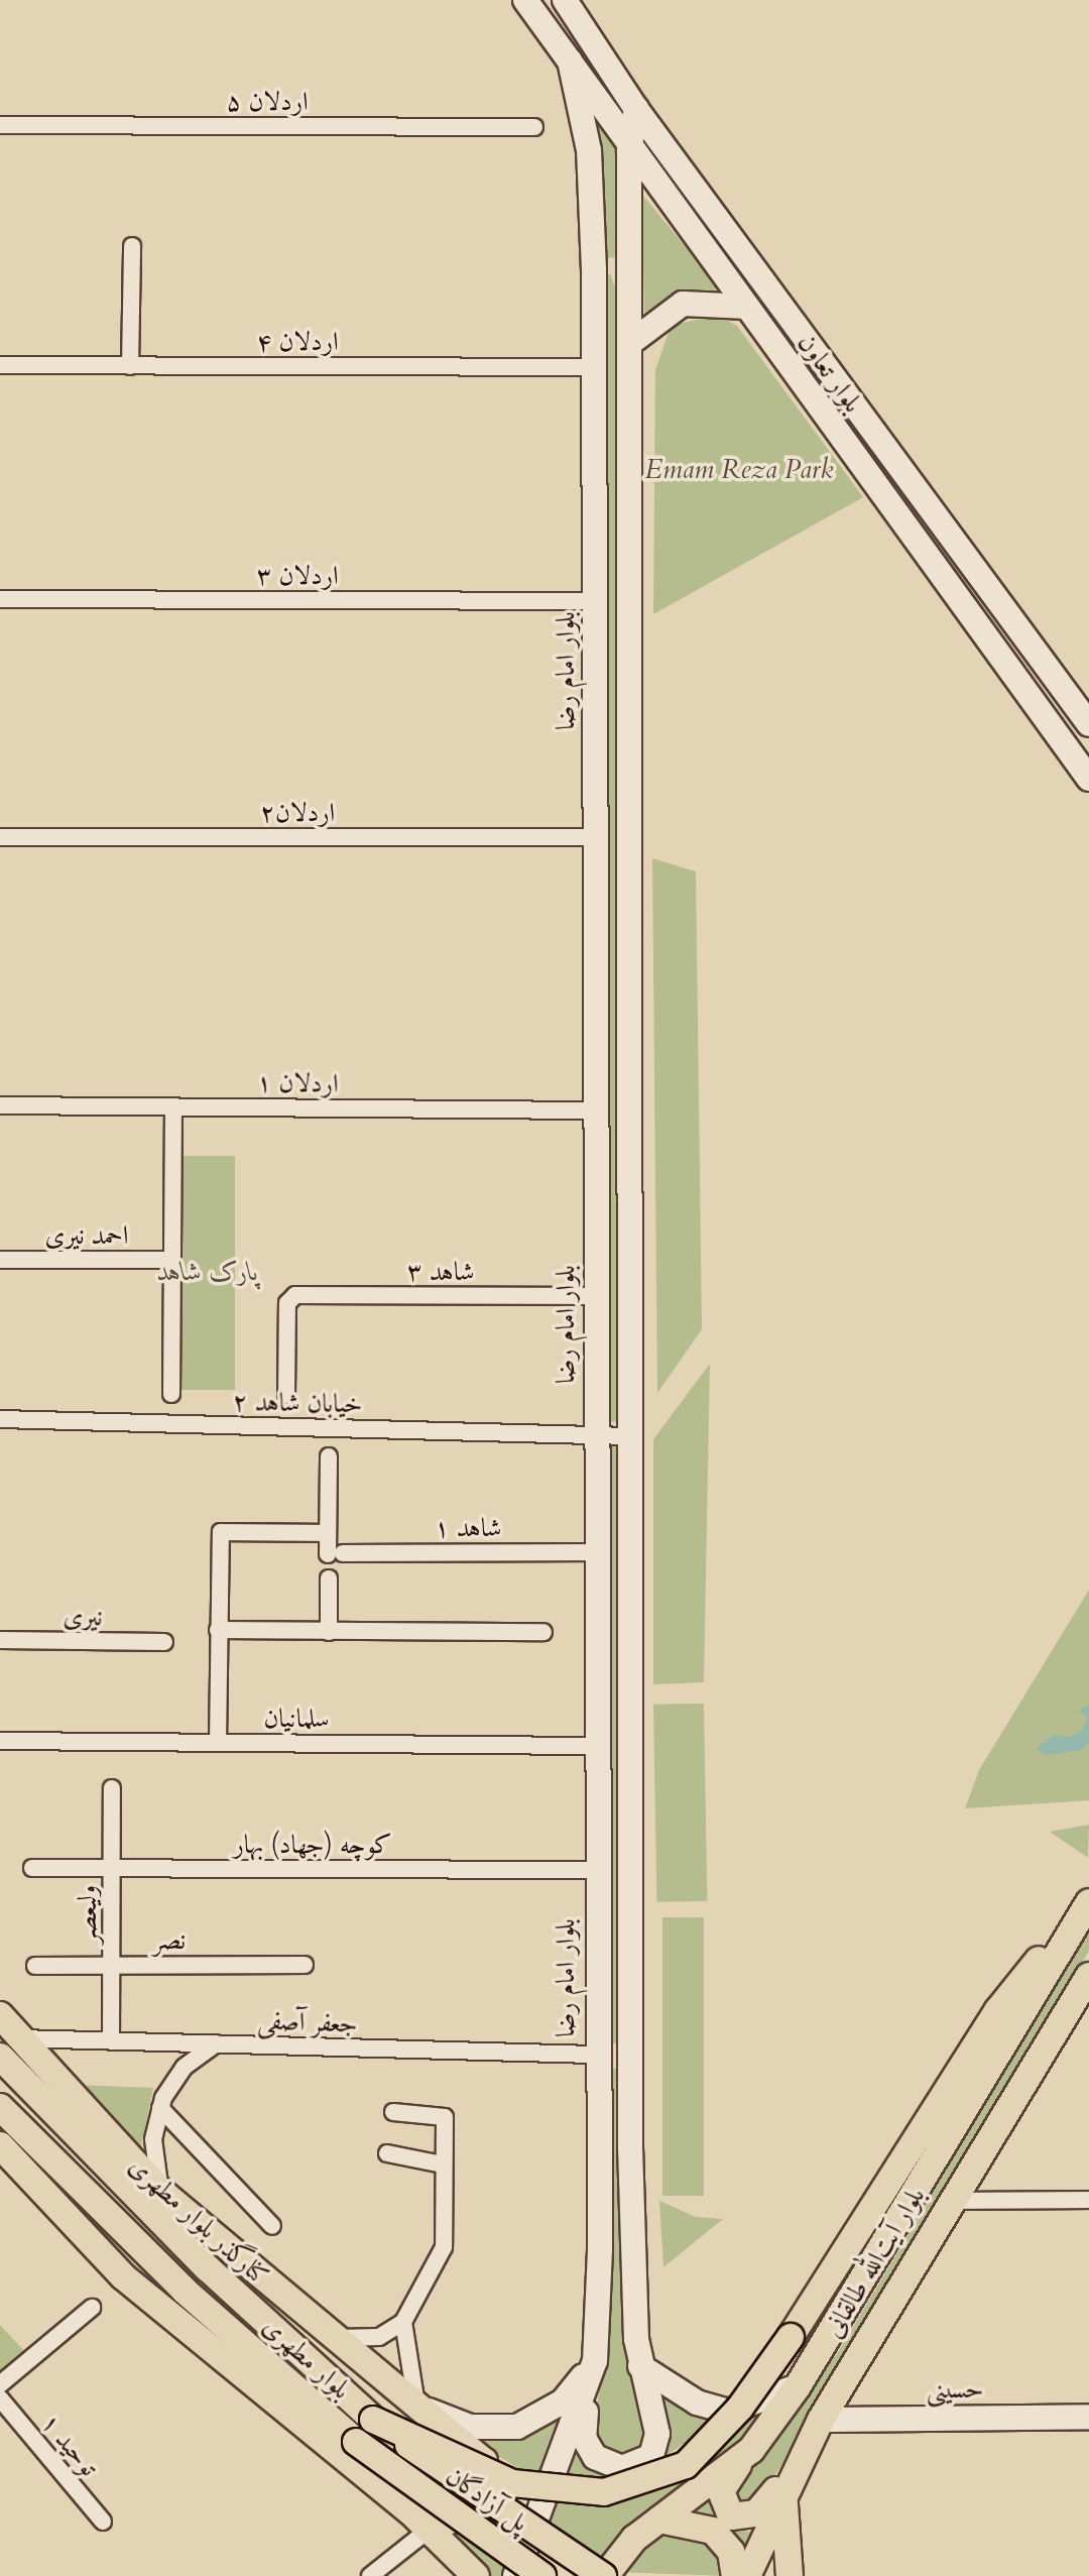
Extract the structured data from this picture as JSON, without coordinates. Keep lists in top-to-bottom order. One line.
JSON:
{"streets":{"main road":["بلوار تعاون","بلوار امام رضا","کنارگذر بلوار مطهری","بلوار آیت‌الله طالقانی","بلوار مطهری","حسینی","پل آزادگان"],"street":["اردلان ۵","اردلان ۴","اردلان ۳","اردلان۲","اردلان ۱","احمد نیری","شاهد ۳","خیابان شاهد ۲","شاهد ۱","نیری","سلمانیان","کوچه (جهاد) بهار","ولیعصر","نصر","جعفر آصفی","توحید ۱"]},"crossings":[["اردلان ۴","بلوار امام رضا"],["بلوار تعاون","بلوار امام رضا"],["اردلان ۳","بلوار امام رضا"],["بلوار امام رضا","اردلان۲"],["بلوار امام رضا","اردلان ۱"],["بلوار امام رضا","شاهد ۳"],["بلوار امام رضا","خیابان شاهد ۲"],["بلوار امام رضا","شاهد ۱"],["بلوار امام رضا","سلمانیان"],["بلوار امام رضا","کوچه (جهاد) بهار"],["بلوار امام رضا","جعفر آصفی"],["کوچه (جهاد) بهار","ولیعصر"],["ولیعصر","نصر"],["ولیعصر","جعفر آصفی"],["جعفر آصفی","کنارگذر بلوار مطهری"],["بلوار آیت‌الله طالقانی","حسینی"],["بلوار آیت‌الله طالقانی","پل آزادگان"],["بلوار مطهری","پل آزادگان"]],"parks":["Emam Reza Park","پارک شاهد"]}
